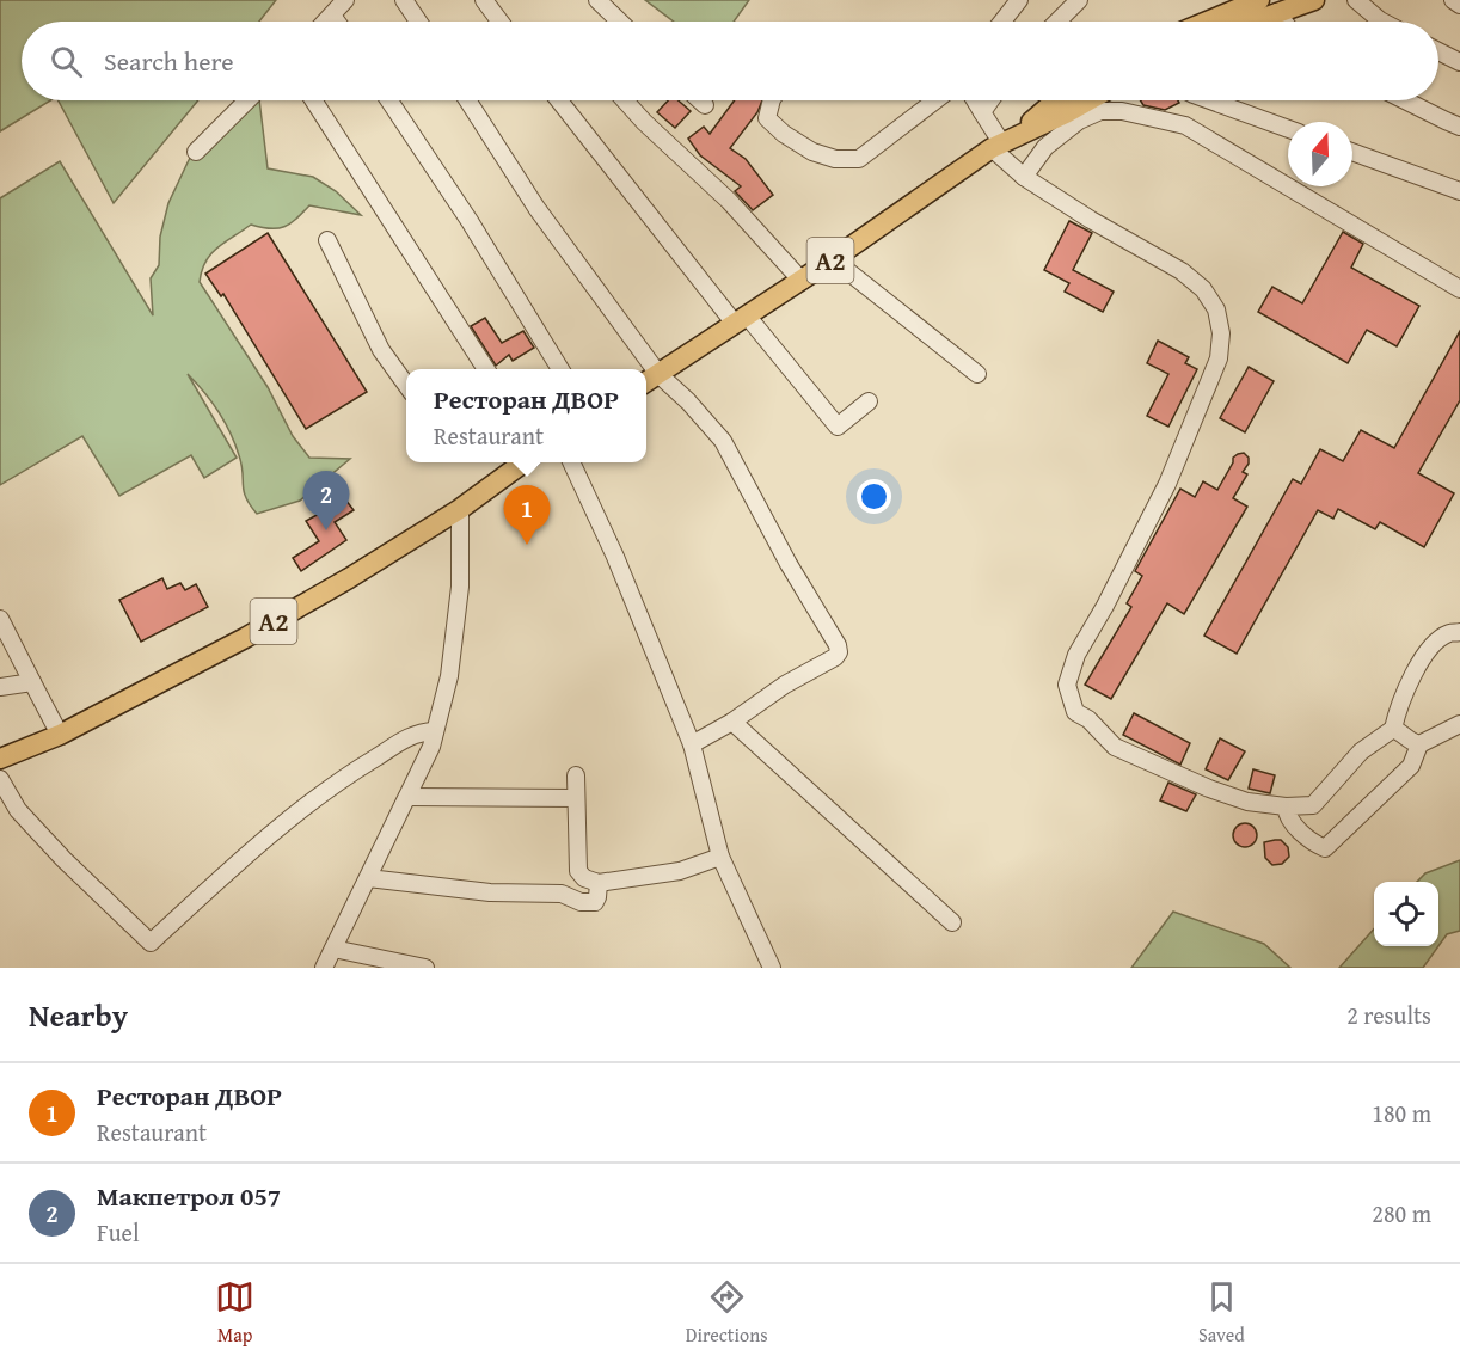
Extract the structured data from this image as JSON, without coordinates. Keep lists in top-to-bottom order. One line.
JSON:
{"streets":{"main road":["A2"]},"north":"top","page":{"search":"Search here","popup":["Ресторан ДВОР","Restaurant"],"pins":["2","1"],"heading":["Nearby","2 results"],"list":[{"mark":"1","name":"Ресторан ДВОР","note":"Restaurant","value":"180 m"},{"mark":"2","name":"Макпетрол 057","note":"Fuel","value":"280 m"}],"nav":["Map","Directions","Saved"]}}
